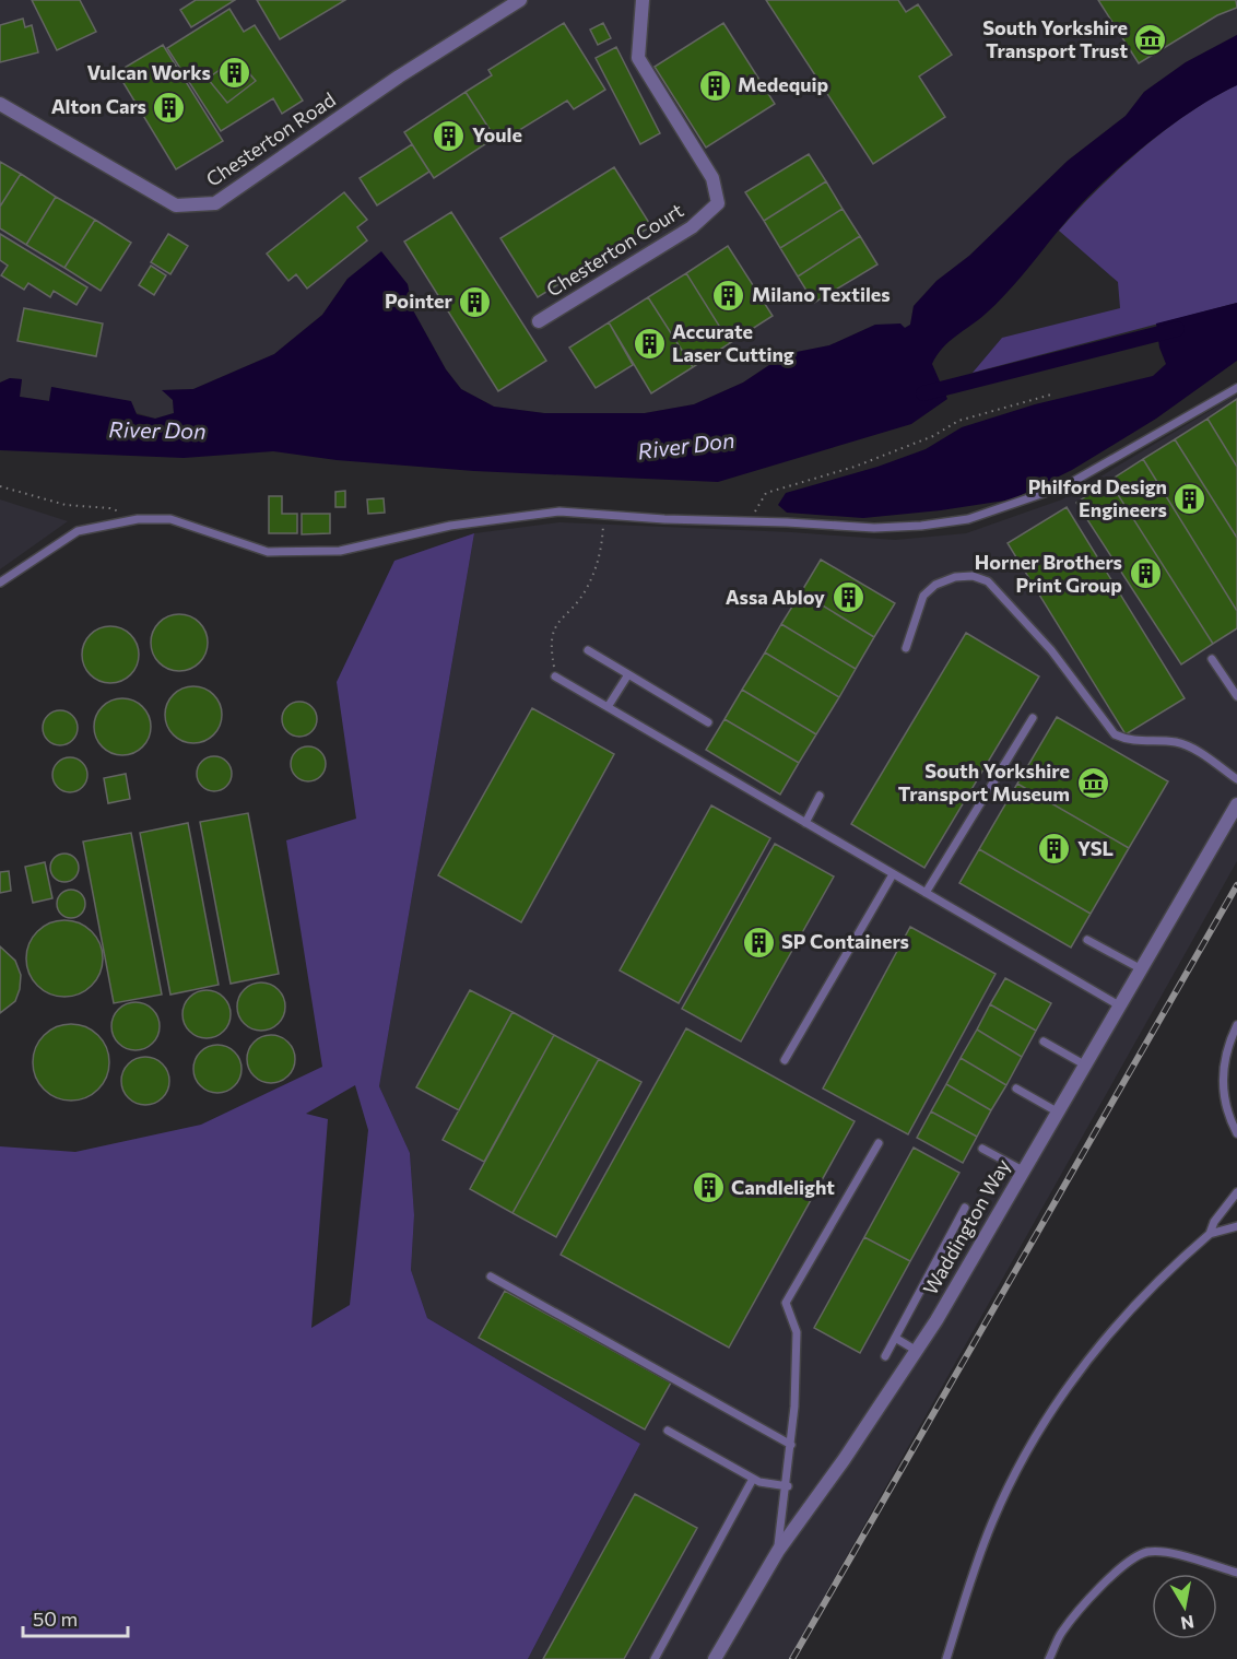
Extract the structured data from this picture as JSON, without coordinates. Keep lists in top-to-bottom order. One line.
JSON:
{"streets":{"street":["Chesterton Road","Chesterton Court","Waddington Way"]},"water":["River Don"],"places":{"museum":["South Yorkshire Transport Trust","South Yorkshire Transport Museum"],"building":["Vulcan Works","Medequip","Alton Cars","Youle","Milano Textiles","Pointer","Accurate Laser Cutting","Philford Design Engineers","Horner Brothers Print Group","Assa Abloy","YSL","SP Containers","Candlelight"]},"scale_bar":"50 m","north":"bottom"}
